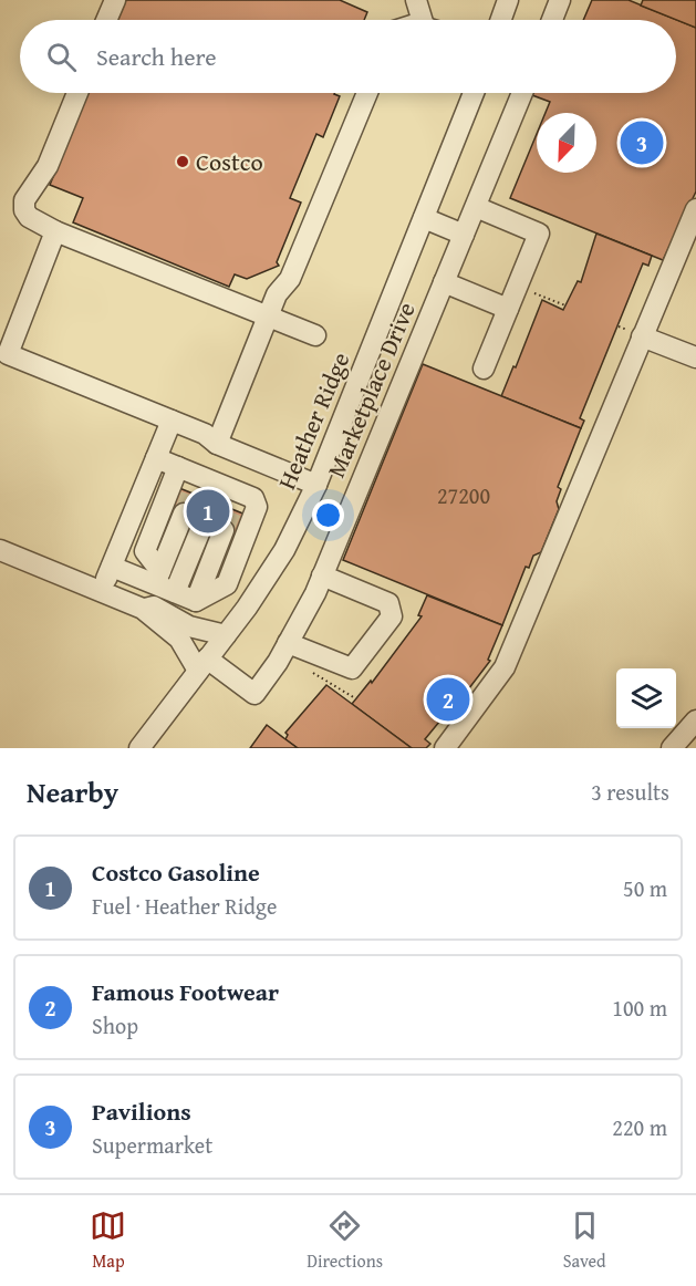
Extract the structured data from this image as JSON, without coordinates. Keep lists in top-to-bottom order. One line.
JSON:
{"streets":{"street":["Marketplace Drive","Heather Ridge"]},"crossings":[["Marketplace Drive","Heather Ridge"]],"places":["Costco"],"house_numbers":["27200"],"north":"bottom left","page":{"search":"Search here","pins":["3","1","2"],"heading":["Nearby","3 results"],"list":[{"mark":"1","name":"Costco Gasoline","note":"Fuel · Heather Ridge","value":"50 m"},{"mark":"2","name":"Famous Footwear","note":"Shop","value":"100 m"},{"mark":"3","name":"Pavilions","note":"Supermarket","value":"220 m"}],"nav":["Map","Directions","Saved"]}}
